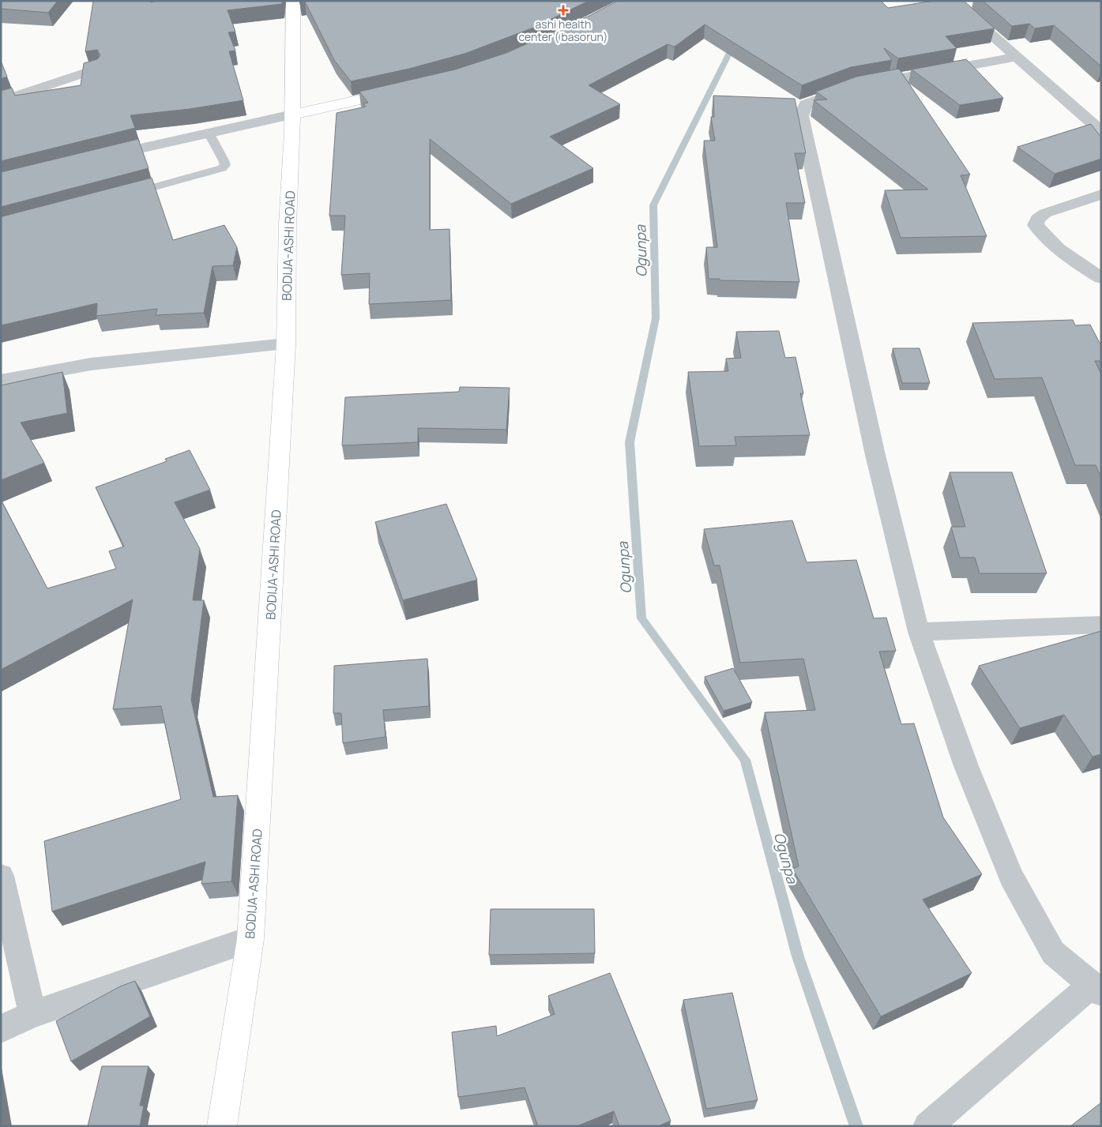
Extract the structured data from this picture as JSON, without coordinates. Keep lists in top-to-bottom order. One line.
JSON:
{"streets":{"street":["BODIJA-ASHI ROAD"]},"water":["Ogunpa"],"places":{"health":["ashi health center ( basorun)"]}}
